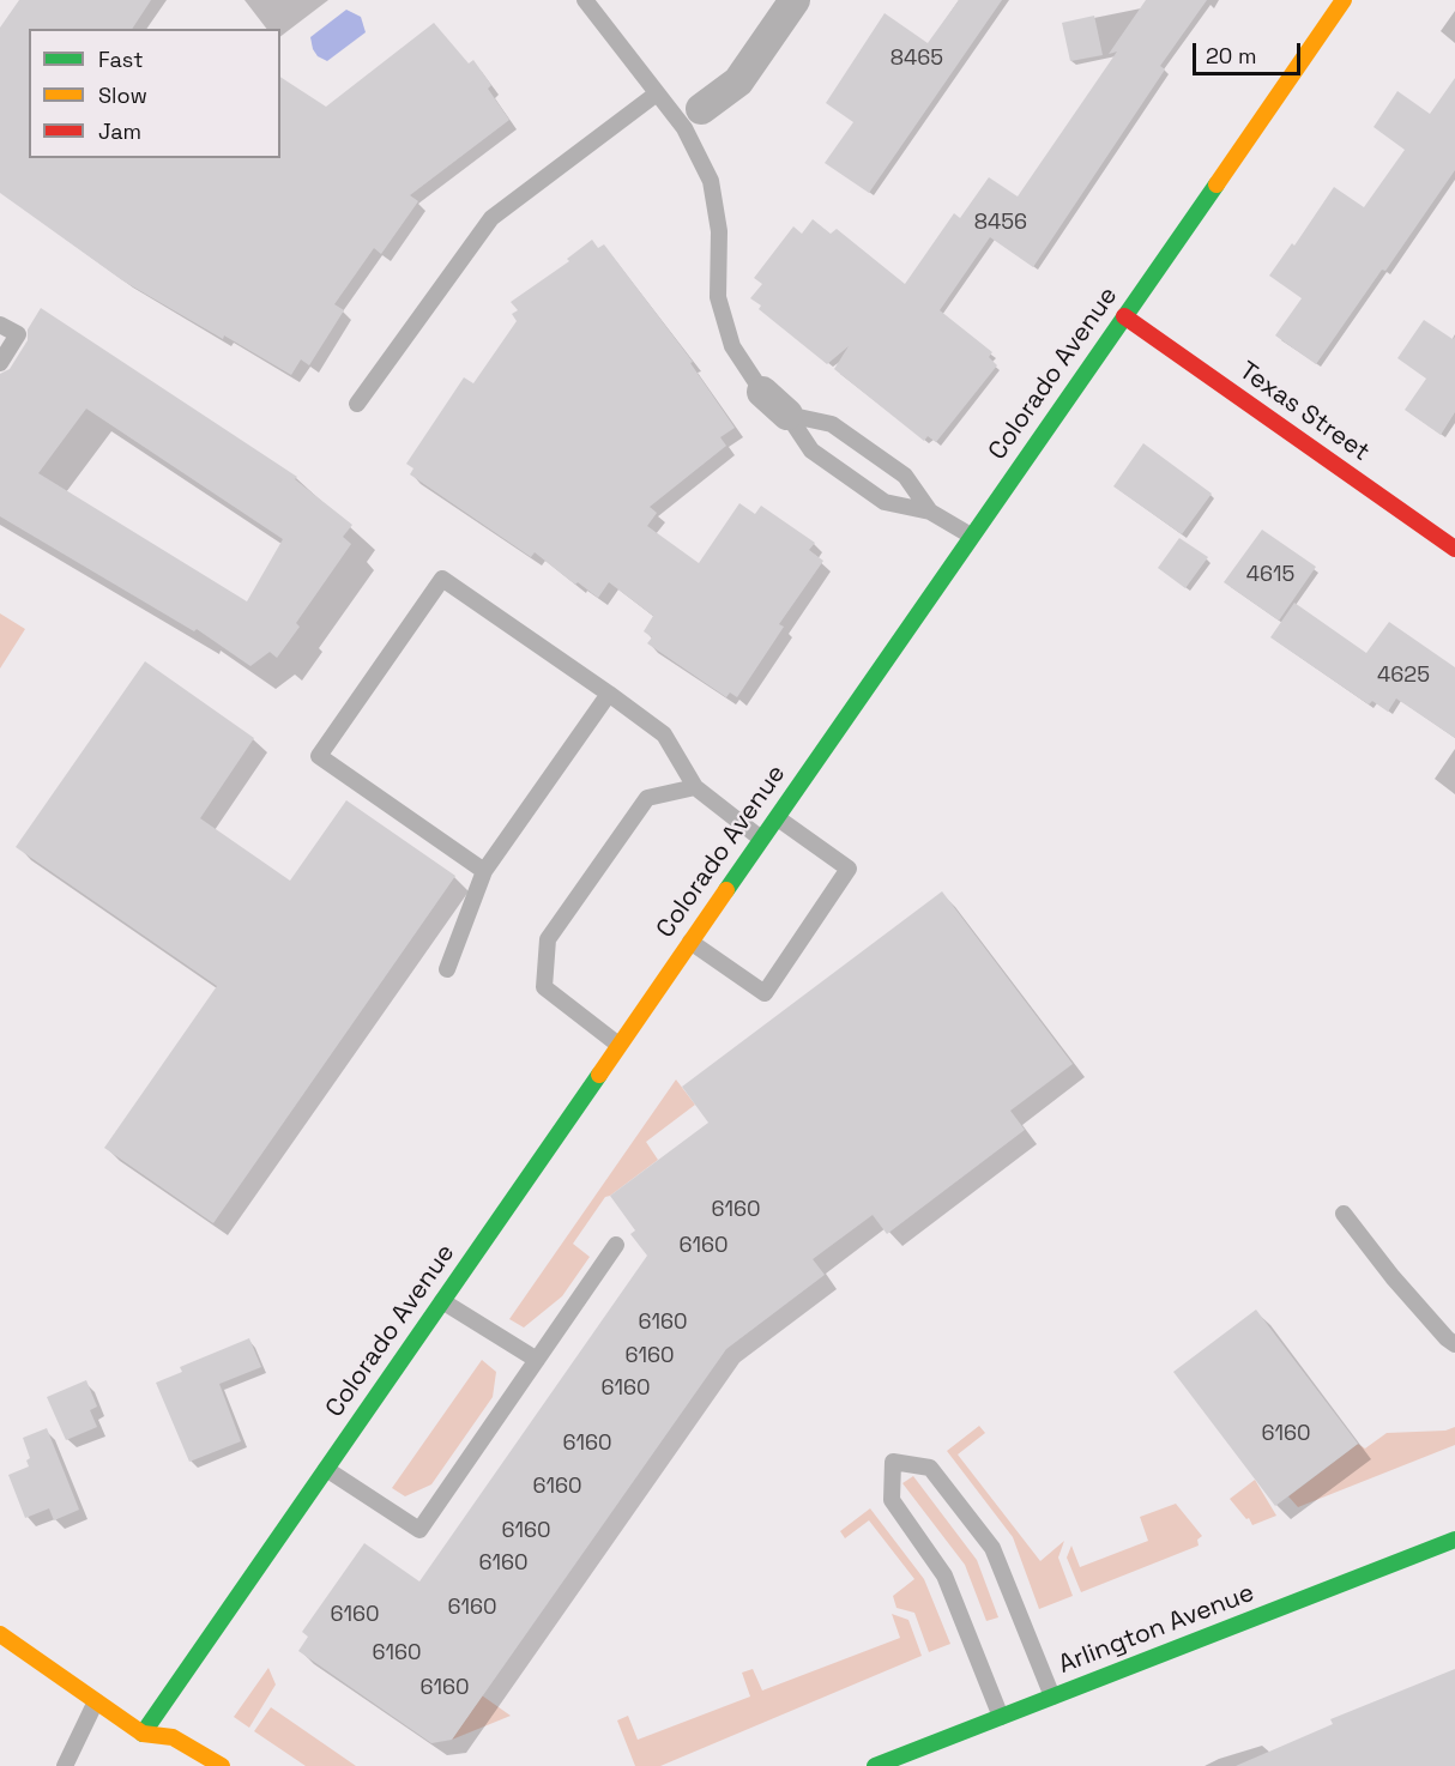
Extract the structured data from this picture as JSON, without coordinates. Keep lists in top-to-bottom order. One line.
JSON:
{"streets":{"street":["Colorado Avenue","Texas Street","Arlington Avenue"]},"crossings":[["Colorado Avenue","Texas Street"]],"house_numbers":["8465","8456","4615","4625","6160","6160","6160","6160","6160","6160","6160","6160","6160","6160","6160","6160","6160","6160"],"legend":["Fast","Slow","Jam"],"scale_bar":"20 m"}
